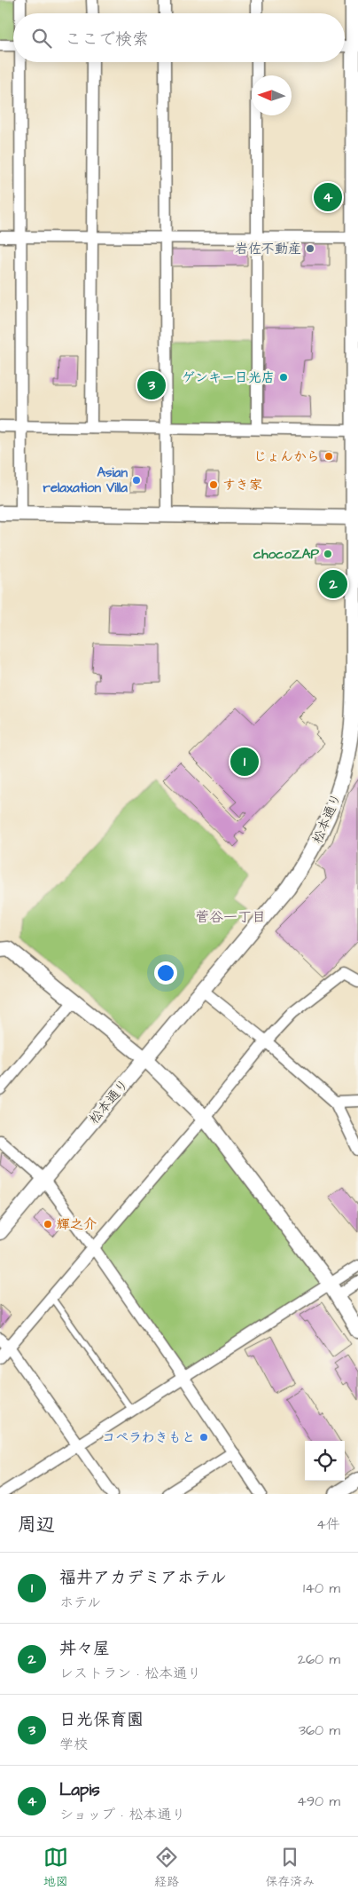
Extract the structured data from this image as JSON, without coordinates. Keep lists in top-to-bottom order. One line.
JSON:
{"streets":{"street":["松本通り"]},"districts":["菅谷一丁目"],"places":["岩佐不動産","ゲンキー日光店","じょんから","Asian relaxation Villa","すき家","chocoZAP","輝之介","コペラわきもと"],"north":"left","page":{"search":"ここで検索","pins":["4","3","2","1"],"heading":["周辺","4件"],"list":[{"mark":"1","name":"福井アカデミアホテル","note":"ホテル","value":"140 m"},{"mark":"2","name":"丼々屋","note":"レストラン · 松本通り","value":"260 m"},{"mark":"3","name":"日光保育園","note":"学校","value":"360 m"},{"mark":"4","name":"Lapis","note":"ショップ · 松本通り","value":"490 m"}],"nav":["地図","経路","保存済み"]}}
